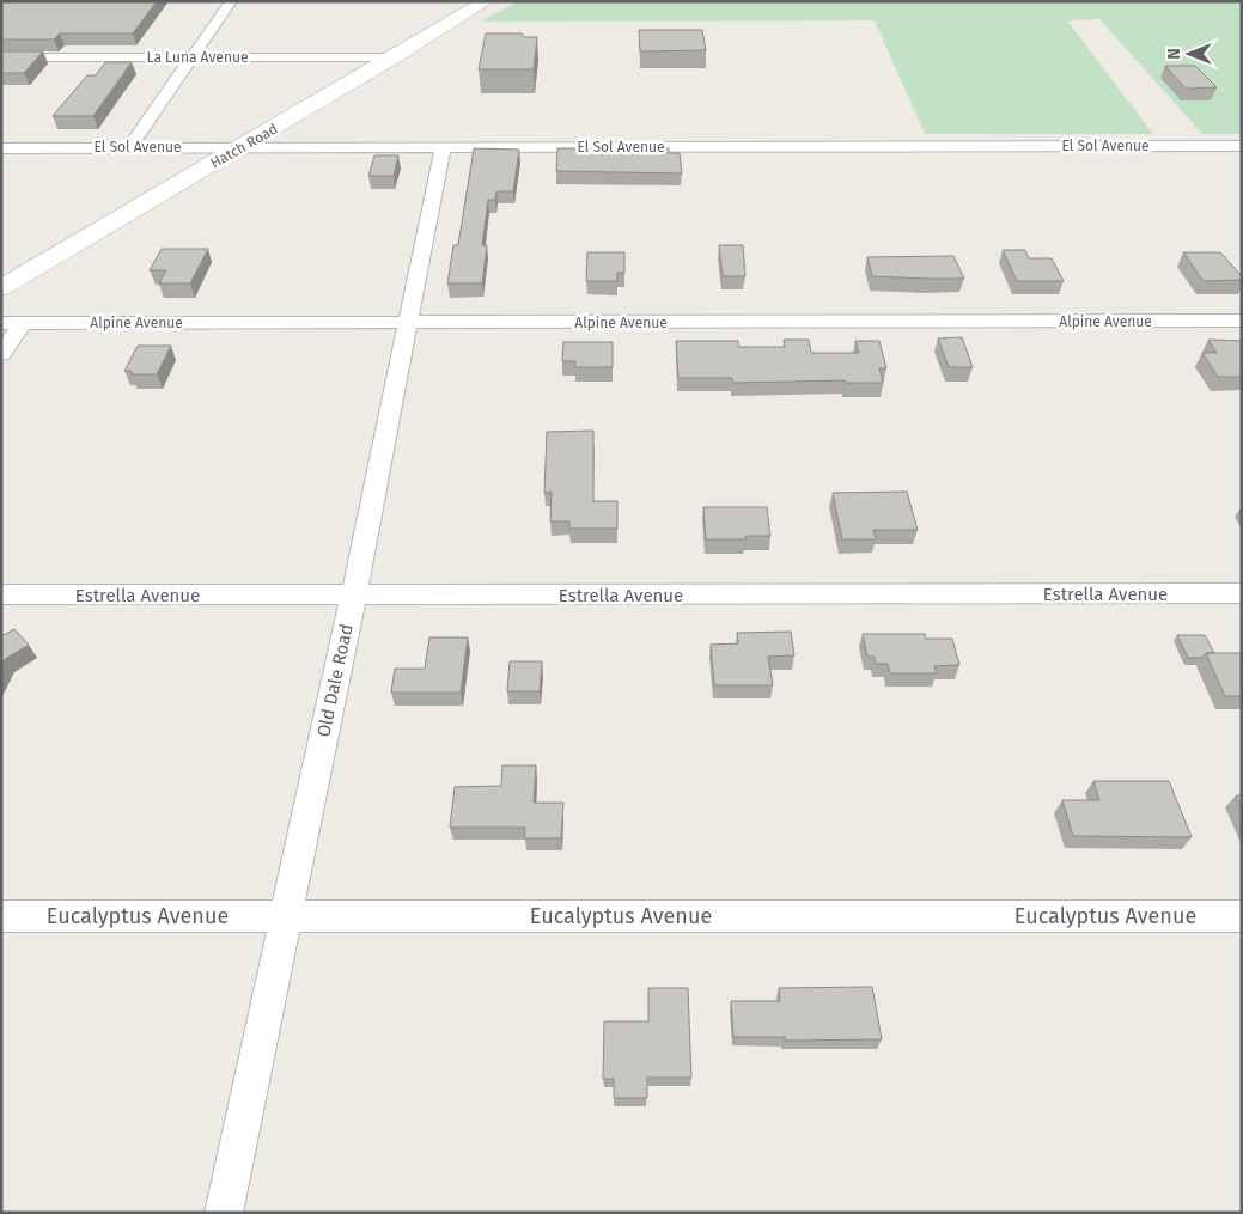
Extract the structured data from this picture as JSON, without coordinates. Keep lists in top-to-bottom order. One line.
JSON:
{"streets":{"street":["La Luna Avenue","Hatch Road","El Sol Avenue","Alpine Avenue","Estrella Avenue","Old Dale Road","Eucalyptus Avenue"]},"crossings":[["La Luna Avenue","Hatch Road"],["Hatch Road","El Sol Avenue"],["El Sol Avenue","Old Dale Road"],["Alpine Avenue","Old Dale Road"],["Estrella Avenue","Old Dale Road"],["Old Dale Road","Eucalyptus Avenue"]],"north":"left"}
